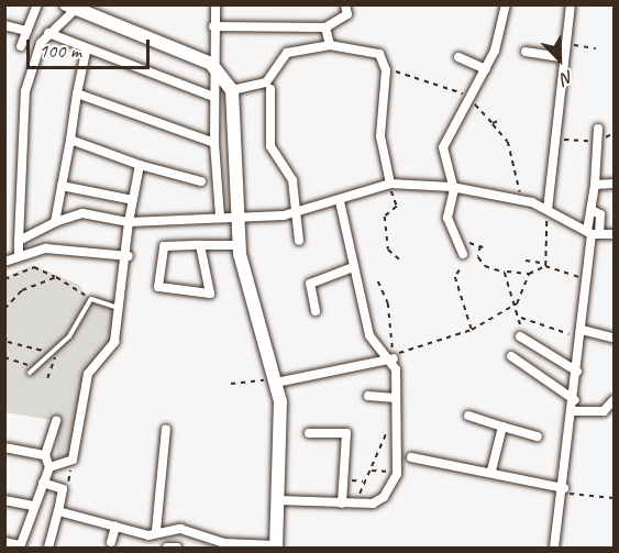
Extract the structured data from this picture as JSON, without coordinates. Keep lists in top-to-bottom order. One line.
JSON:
{"scale_bar":"100 m","north":"bottom right"}
